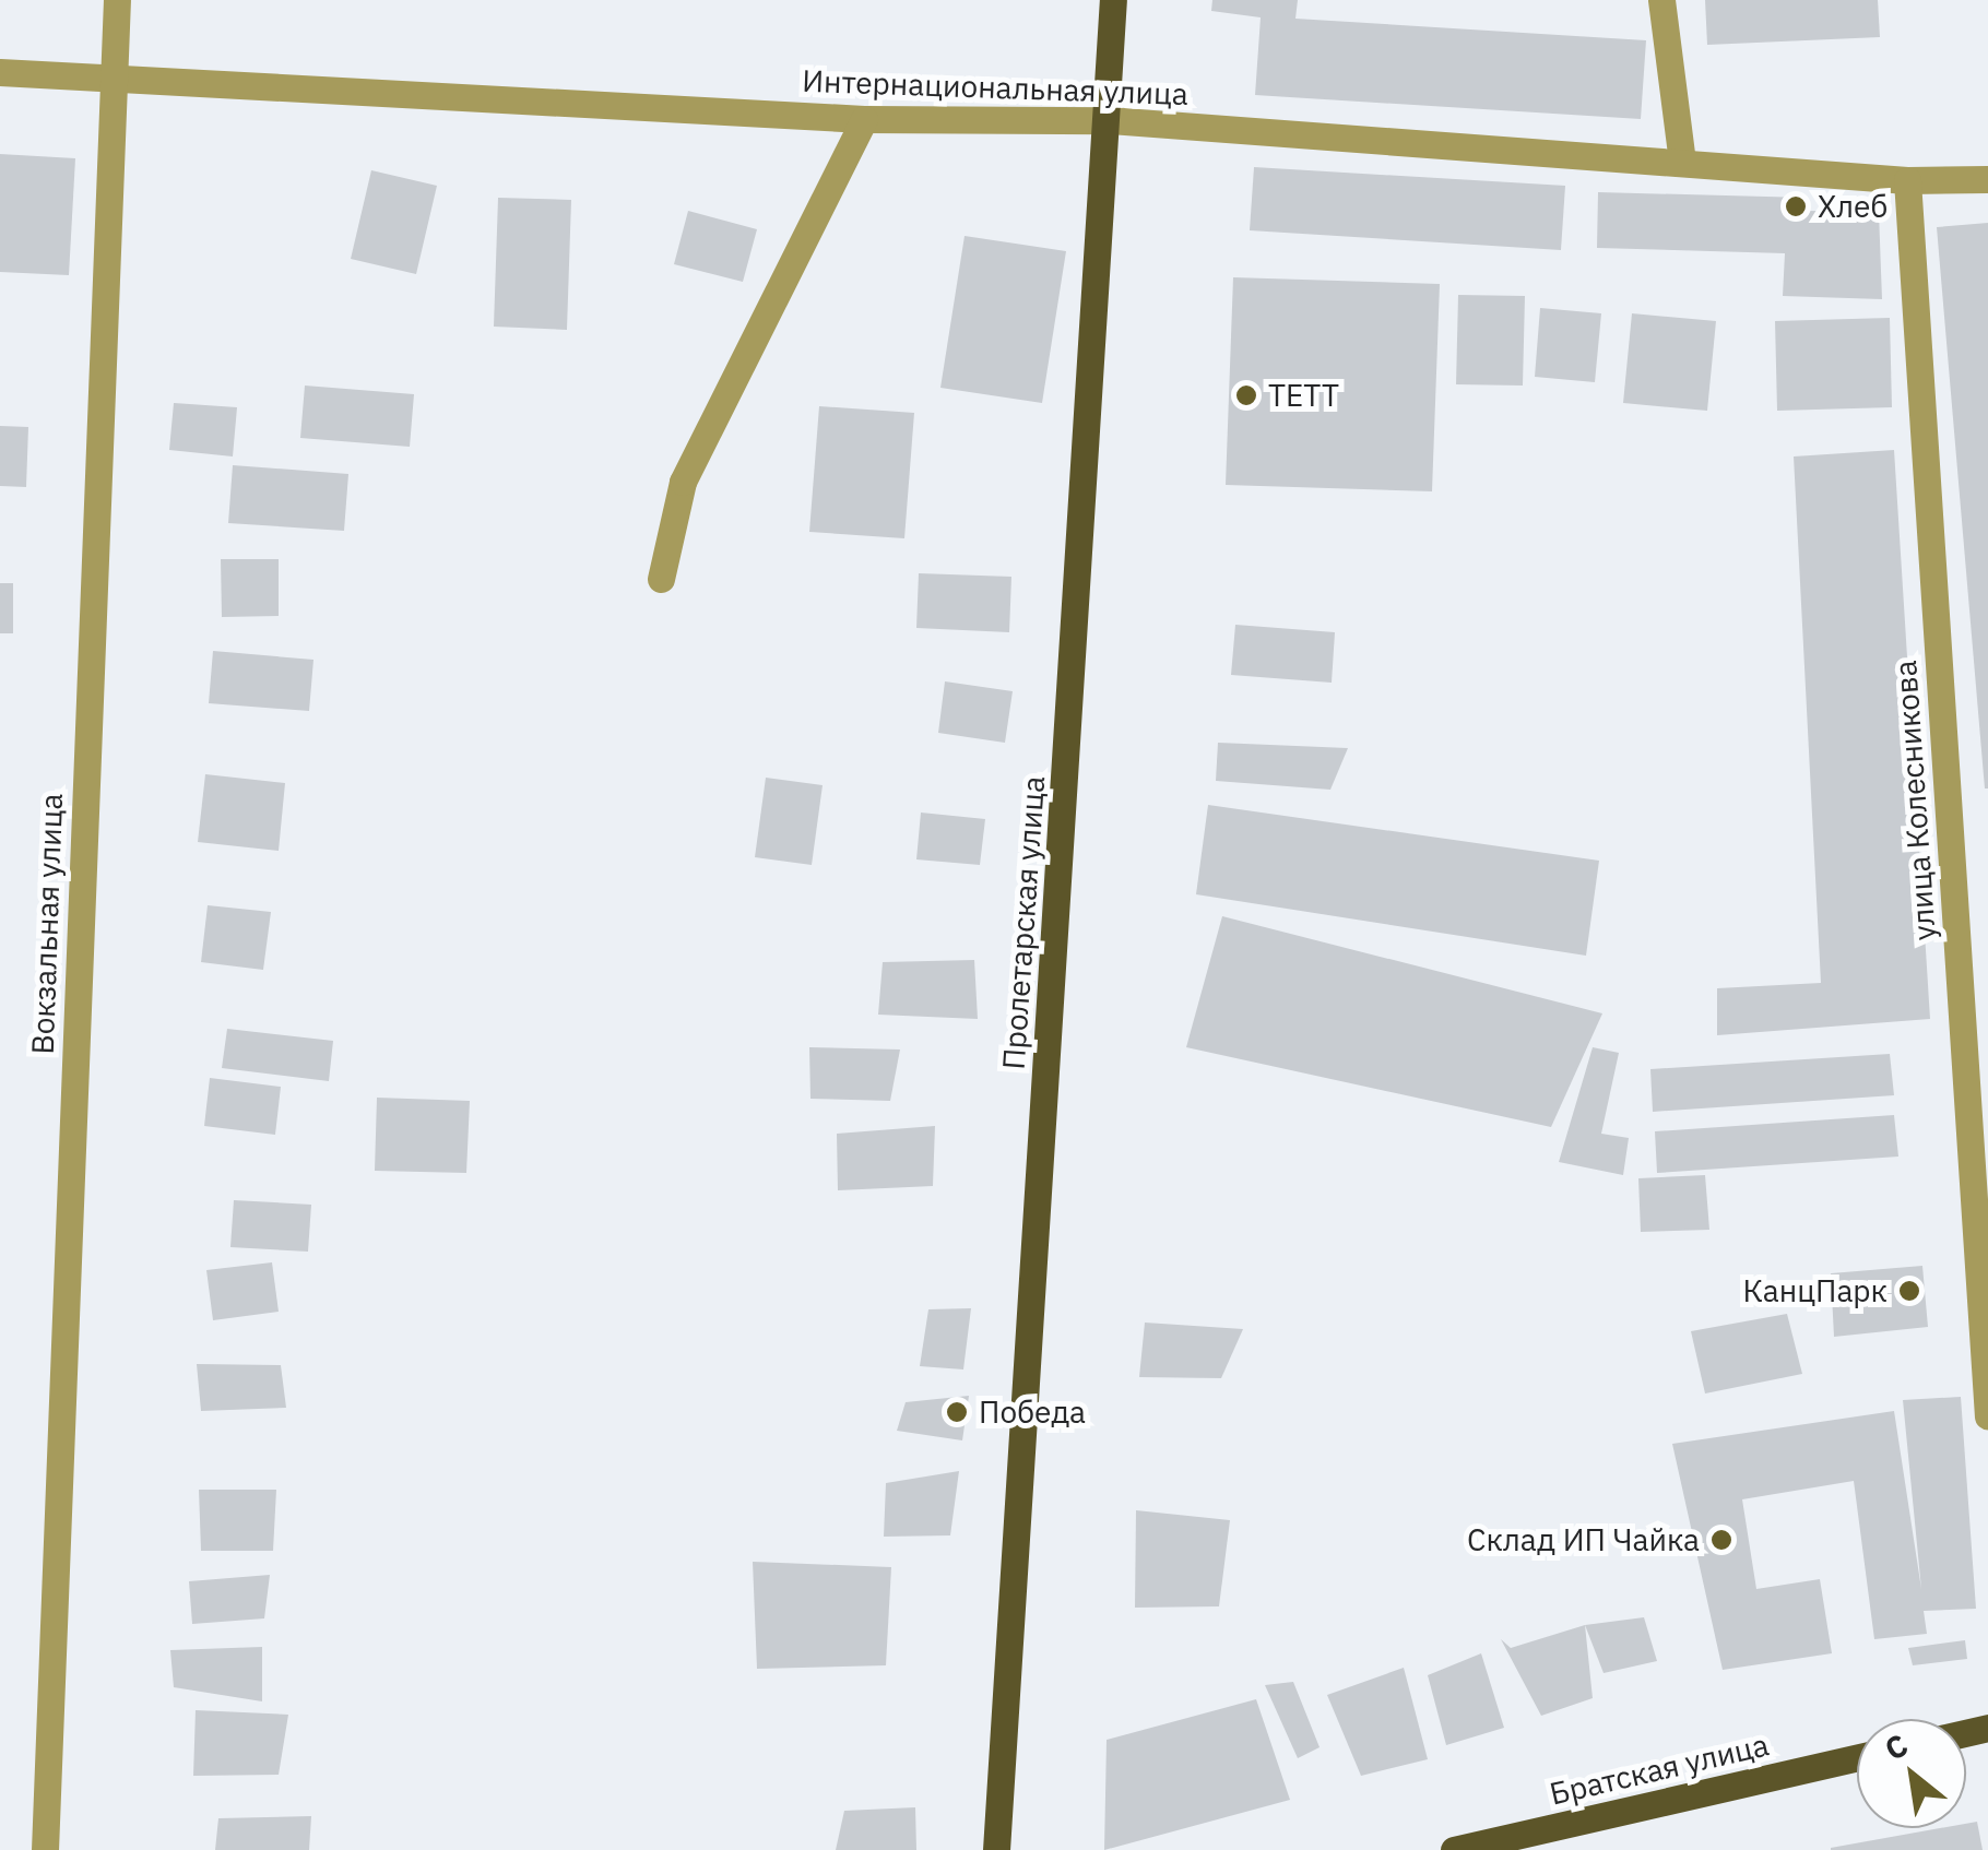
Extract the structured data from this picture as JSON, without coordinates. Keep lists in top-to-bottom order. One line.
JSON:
{"streets":{"main road":["Пролетарская улица","Братская улица"],"street":["Интернациональная улица","улица Колесникова","Вокзальная улица"]},"crossings":[["Интернациональная улица","улица Колесникова"],["Интернациональная улица","Пролетарская улица"],["Интернациональная улица","Вокзальная улица"]],"places":["Хлеб","ТЕТТ","КанцПарк","Победа","Склад ИП Чайка"],"north":"top left"}
